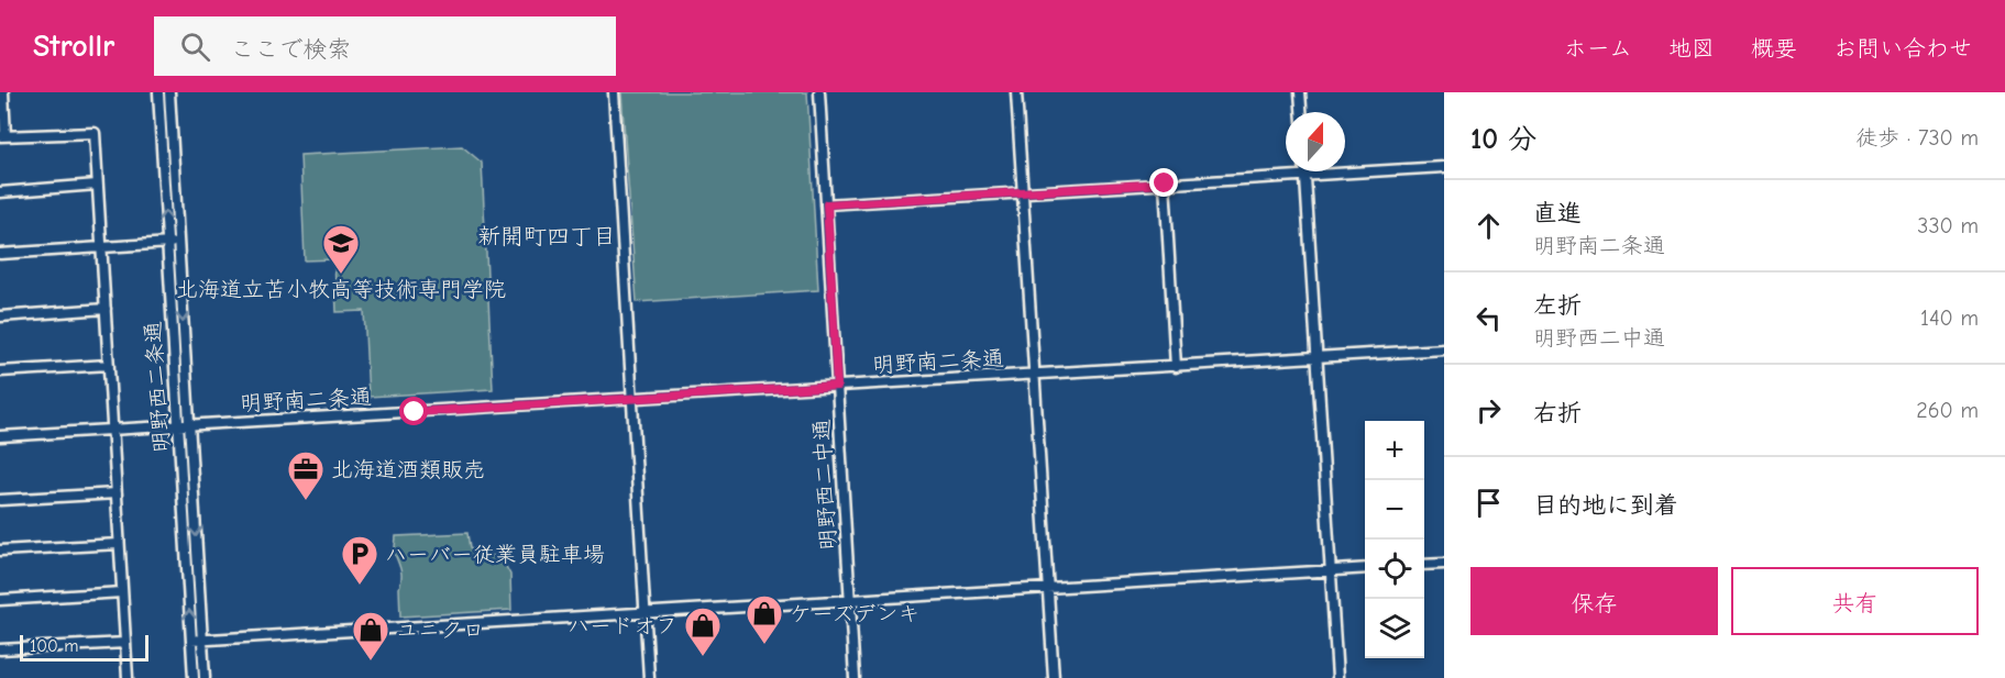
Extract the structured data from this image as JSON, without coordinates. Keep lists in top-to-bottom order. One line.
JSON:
{"streets":{"street":["明野南二条通","明野西二条通","明野西二中通"]},"crossings":[["明野南二条通","明野西二条通"],["明野南二条通","明野西二中通"]],"districts":["新開町四丁目"],"places":{"school or university":["北海道立苫小牧高等技術専門学院"],"office":["北海道酒類販売"],"parking":["ハーバー従業員駐車場"],"shop":["ケーズデンキ","ハードオフ","ユニクロ"]},"scale_bar":"100 m","north":"top","page":{"header":"Strollr","search":"ここで検索","nav":["ホーム","地図","概要","お問い合わせ"],"heading":["10 分","徒歩 · 730 m"],"list":[["直進","明野南二条通","330 m"],["左折","明野西二中通","140 m"],["右折","260 m"],"目的地に到着"],"map_buttons":["+","−"],"buttons":["保存","共有"],"scale":"100 m"}}
